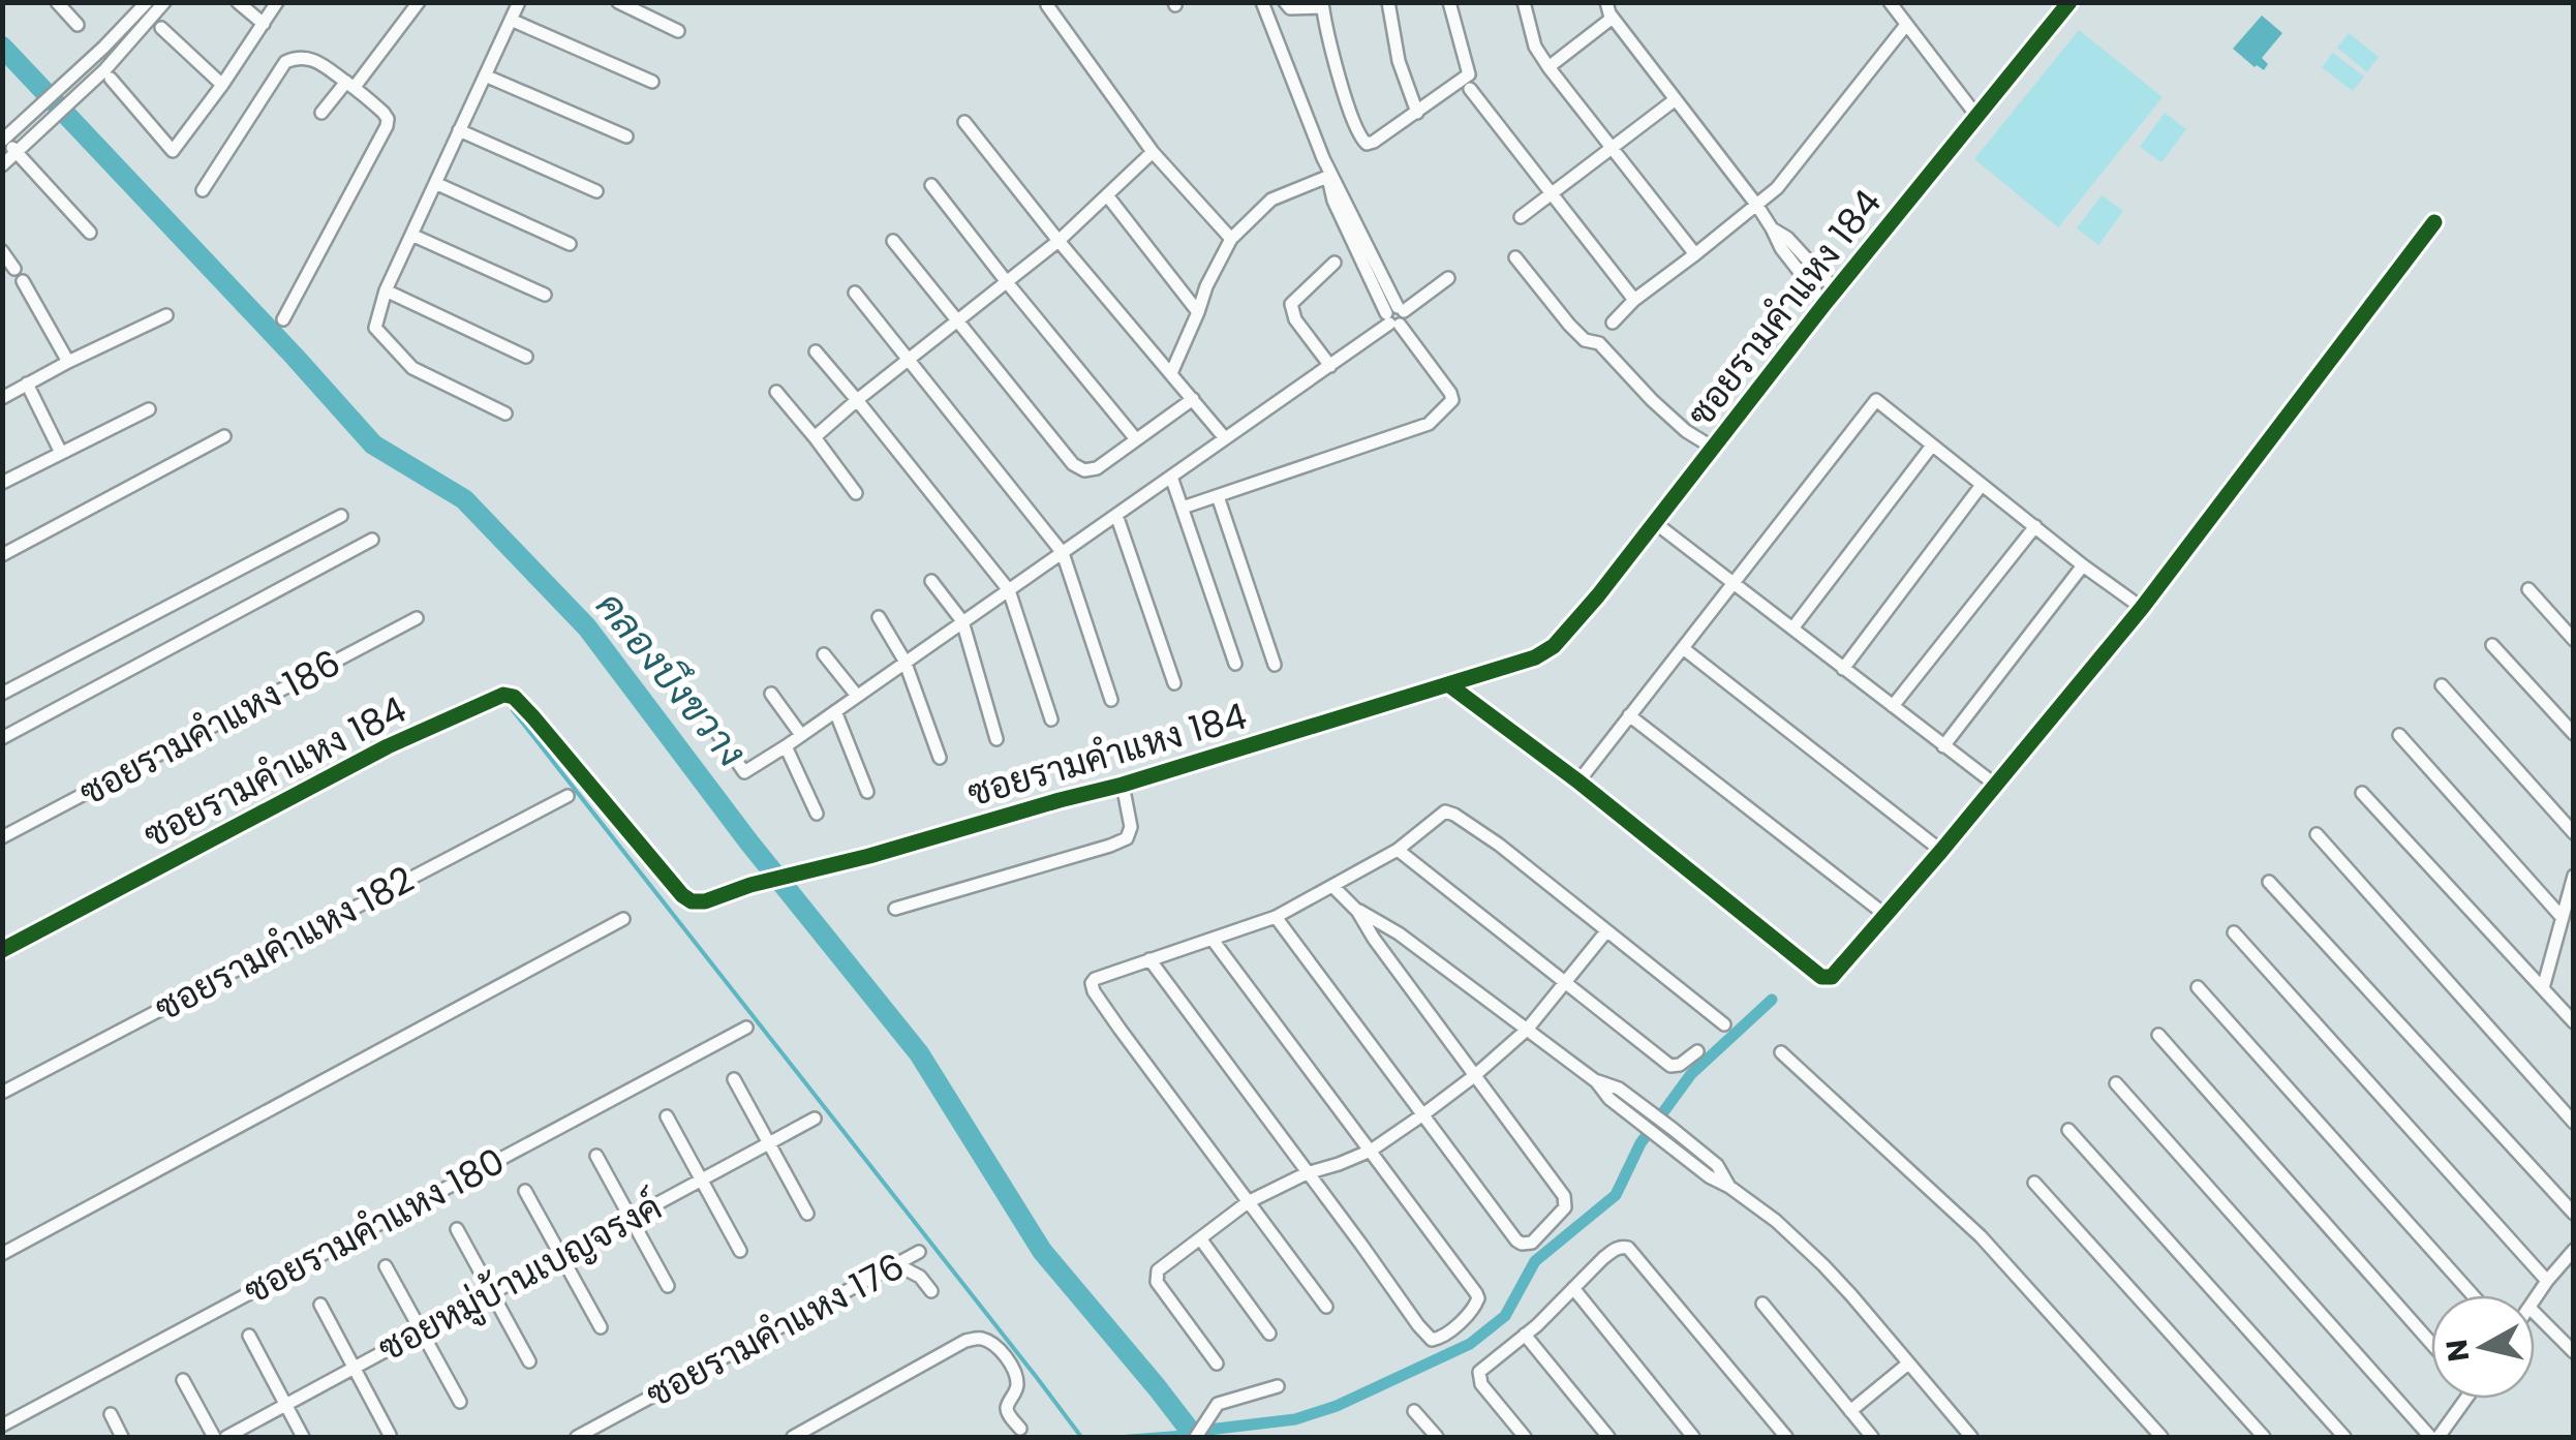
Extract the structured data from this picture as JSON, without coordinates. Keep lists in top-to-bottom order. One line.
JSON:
{"streets":{"street":["ซอยรามคำแหง 184","ซอยรามคำแหง 186","ซอยรามคำแหง 182","ซอยรามคำแหง 180","ซอยหมู่บ้านเบญจรงค์","ซอยรามคำแหง 176"]},"water":["คลองบึงขวาง"],"north":"left"}
